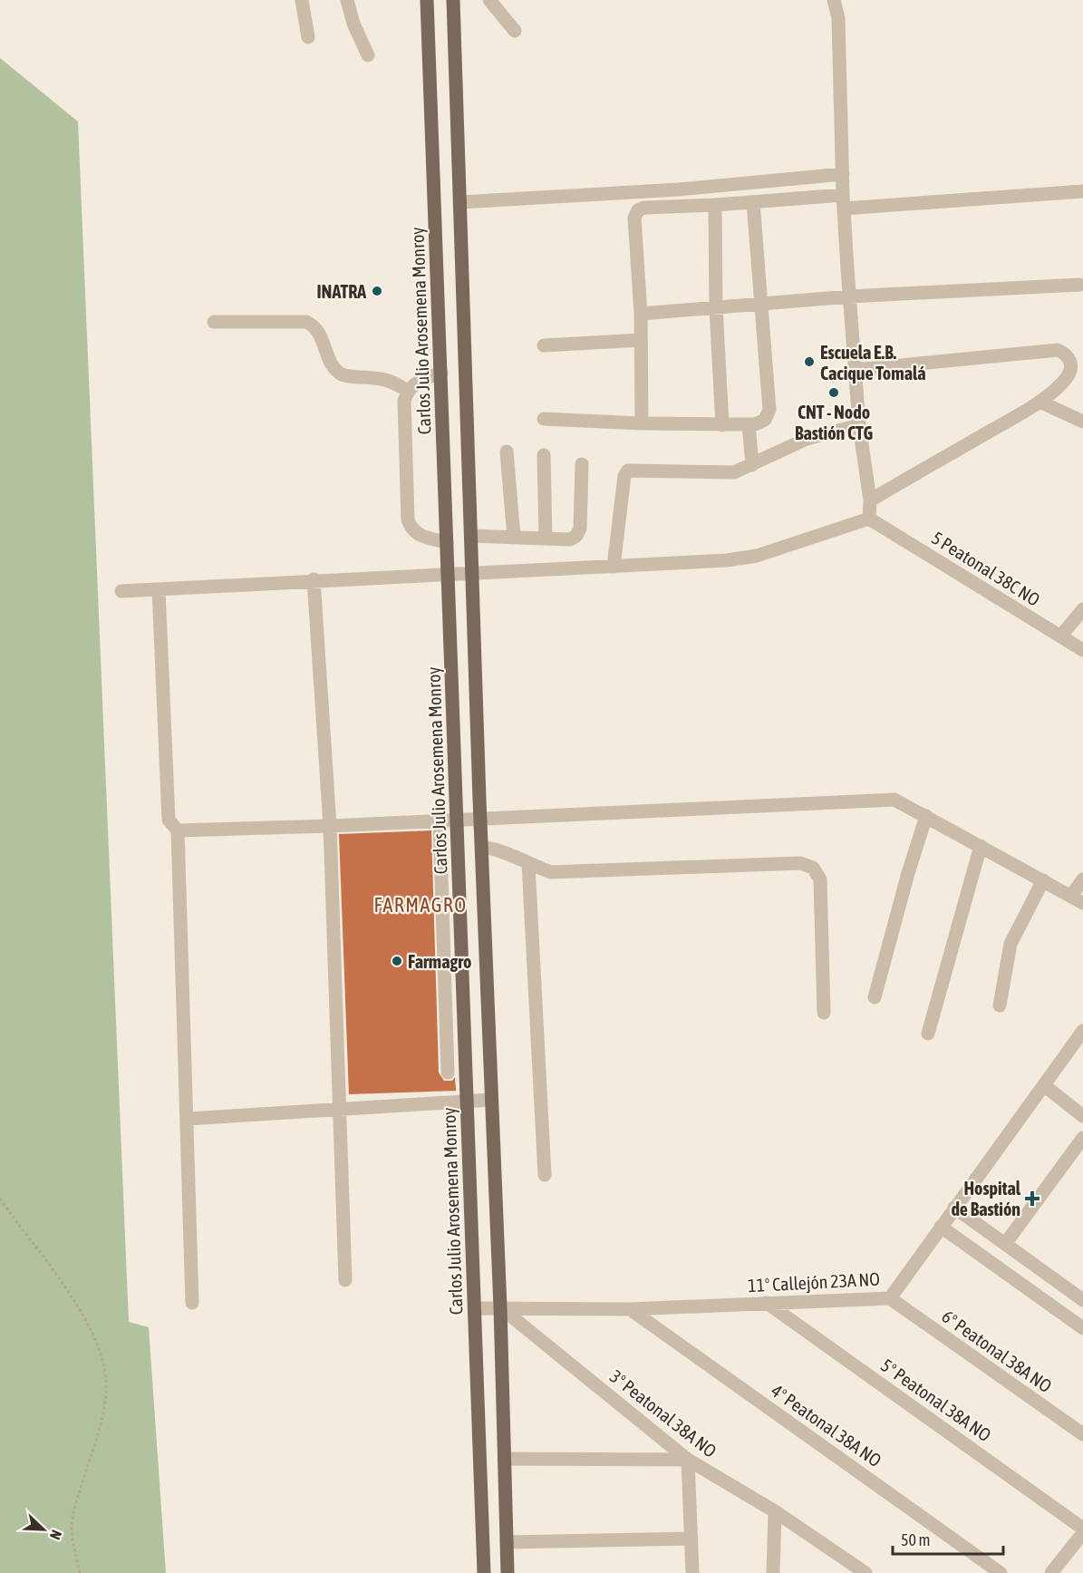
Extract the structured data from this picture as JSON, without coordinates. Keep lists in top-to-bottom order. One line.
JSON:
{"streets":{"main road":["Carlos Julio Arosemena Monroy"],"street":["5 Peatonal 38C NO","11º Callejón 23A NO","6º Peatonal 38A NO","5° Peatonal 38A NO","3° Peatonal 38A NO","4° Peatonal 38A NO"]},"crossings":[["Carlos Julio Arosemena Monroy","11º Callejón 23A NO"],["11º Callejón 23A NO","6º Peatonal 38A NO"],["11º Callejón 23A NO","5° Peatonal 38A NO"],["11º Callejón 23A NO","3° Peatonal 38A NO"],["11º Callejón 23A NO","4° Peatonal 38A NO"]],"districts":["FARMAGRO"],"places":{"other":["INATRA","Escuela E.B. Cacique Tomalá","CNT - Nodo Bastión CTG","Farmagro"],"health":["Hospital de Bastión"]},"scale_bar":"50 m","north":"bottom right"}
